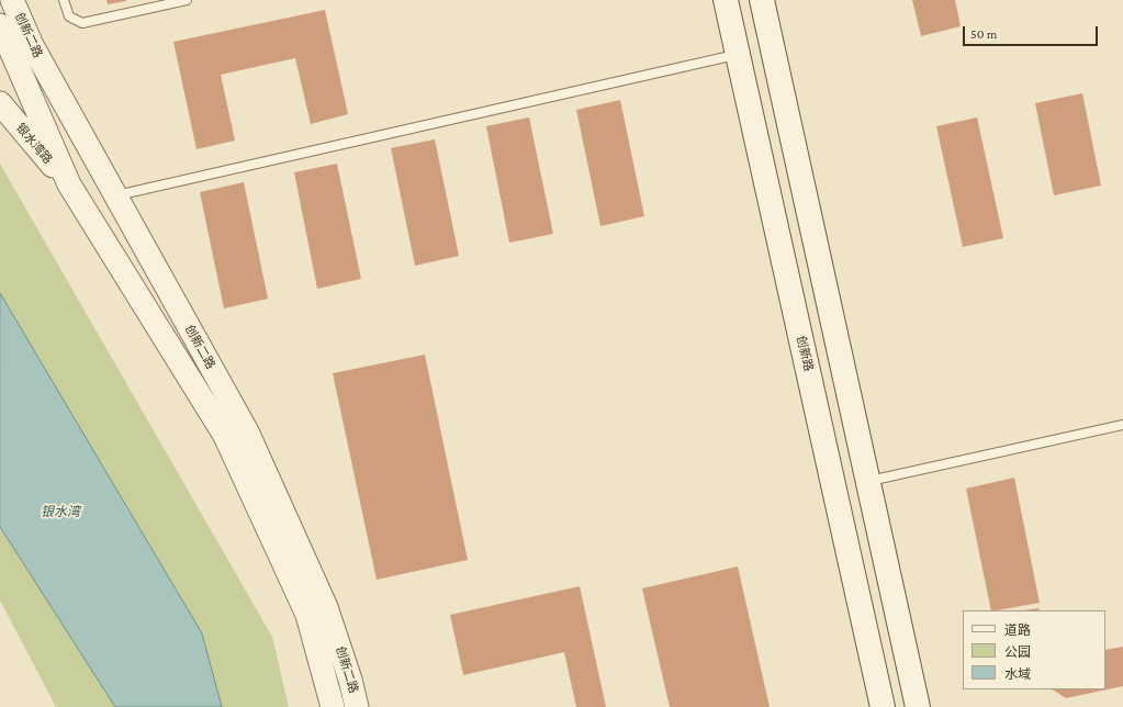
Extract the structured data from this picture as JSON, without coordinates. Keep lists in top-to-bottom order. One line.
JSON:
{"streets":{"main road":["创新路"],"street":["创新二路","银水湾路"]},"crossings":[["创新二路","银水湾路"]],"water":["银水湾"],"legend":["道路","公园","水域"],"scale_bar":"50 m"}
